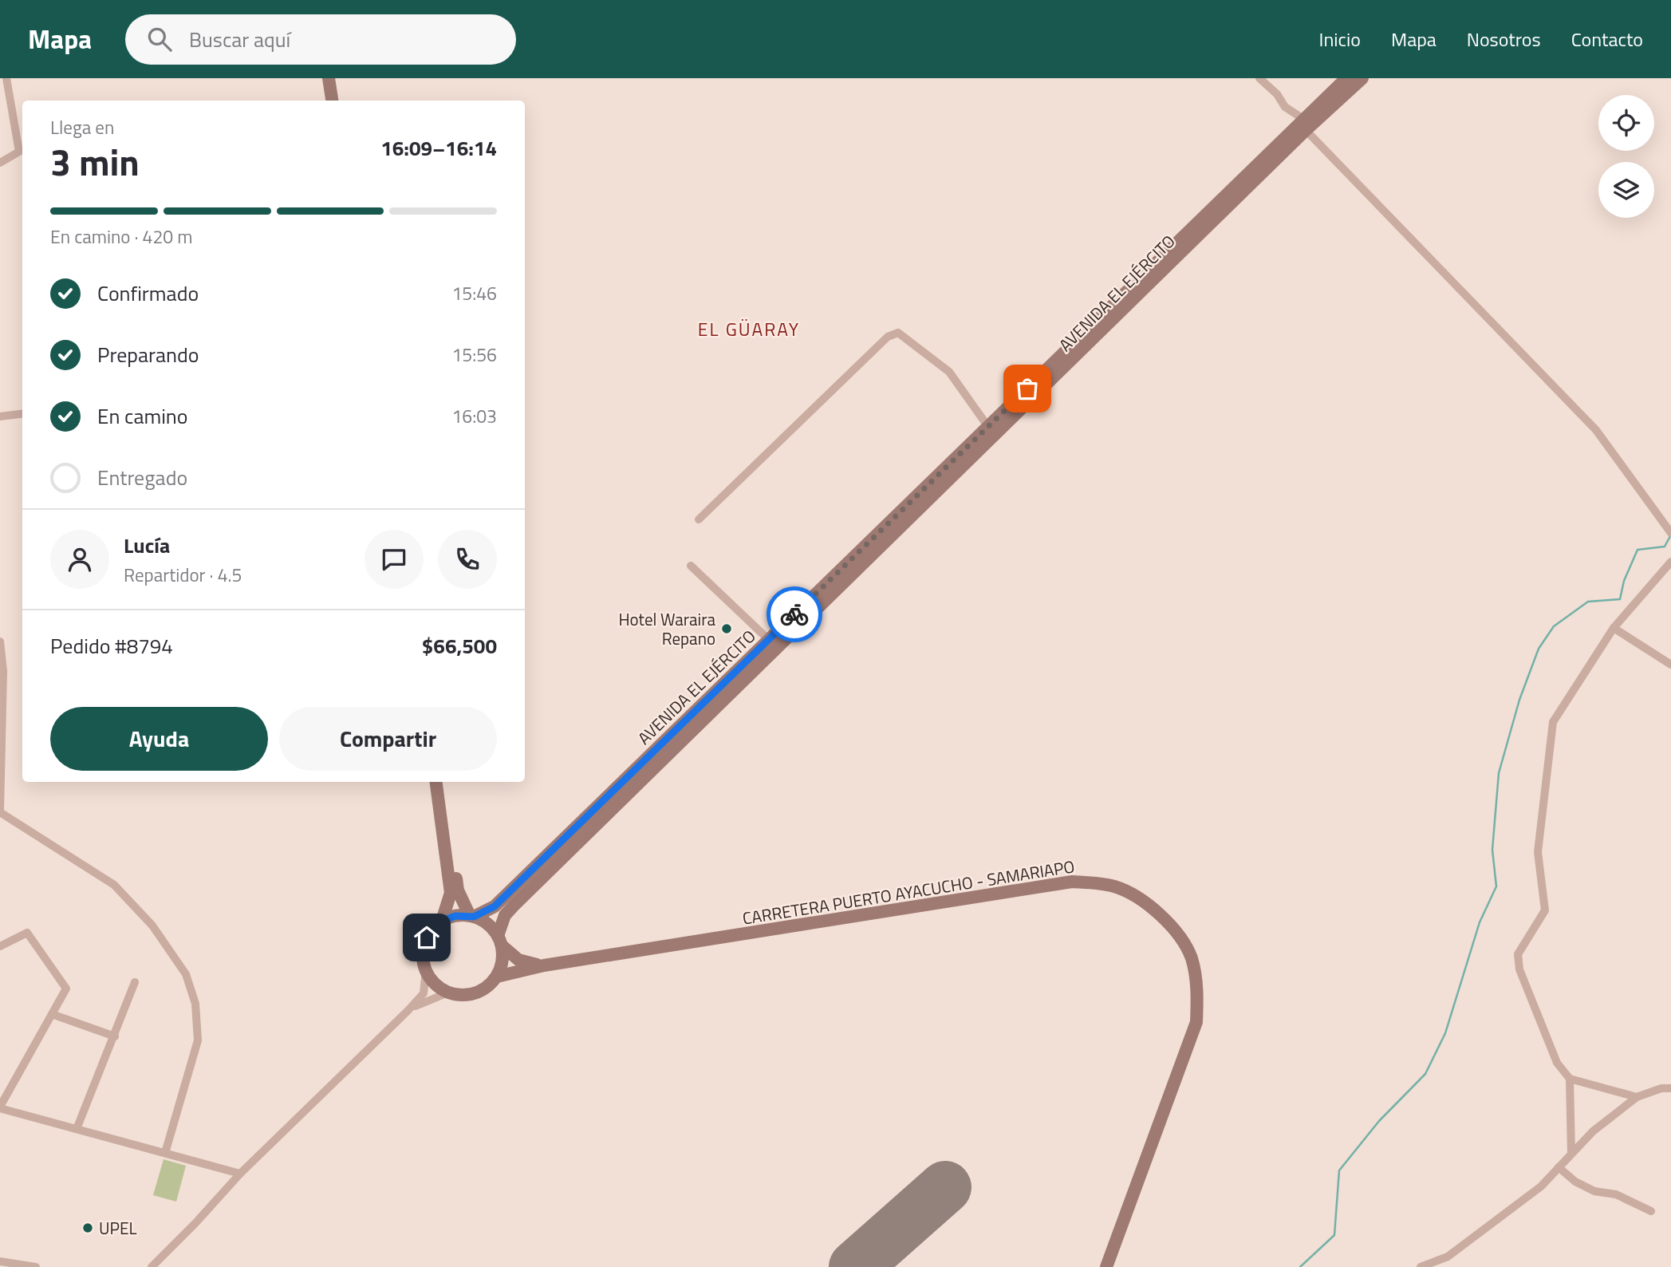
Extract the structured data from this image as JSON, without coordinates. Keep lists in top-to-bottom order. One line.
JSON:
{"streets":{"street":["AVENIDA EL EJÉRCITO","CARRETERA PUERTO AYACUCHO - SAMARIAPO"]},"crossings":[["AVENIDA EL EJÉRCITO","CARRETERA PUERTO AYACUCHO - SAMARIAPO"]],"districts":["EL GÜARAY"],"places":["Hotel Waraira Repano","UPEL"],"page":{"header":"Mapa","search":"Buscar aquí","nav":["Inicio","Mapa","Nosotros","Contacto"],"heading":["3 min","Llega en","16:09–16:14"],"panel":["Lucía","Repartidor · 4.5","Pedido #8794","$66,500"],"bar":"En camino · 420 m","list":[["Confirmado","15:46"],["Preparando","15:56"],["En camino","16:03"],"Entregado"],"buttons":["Ayuda","Compartir"]}}
